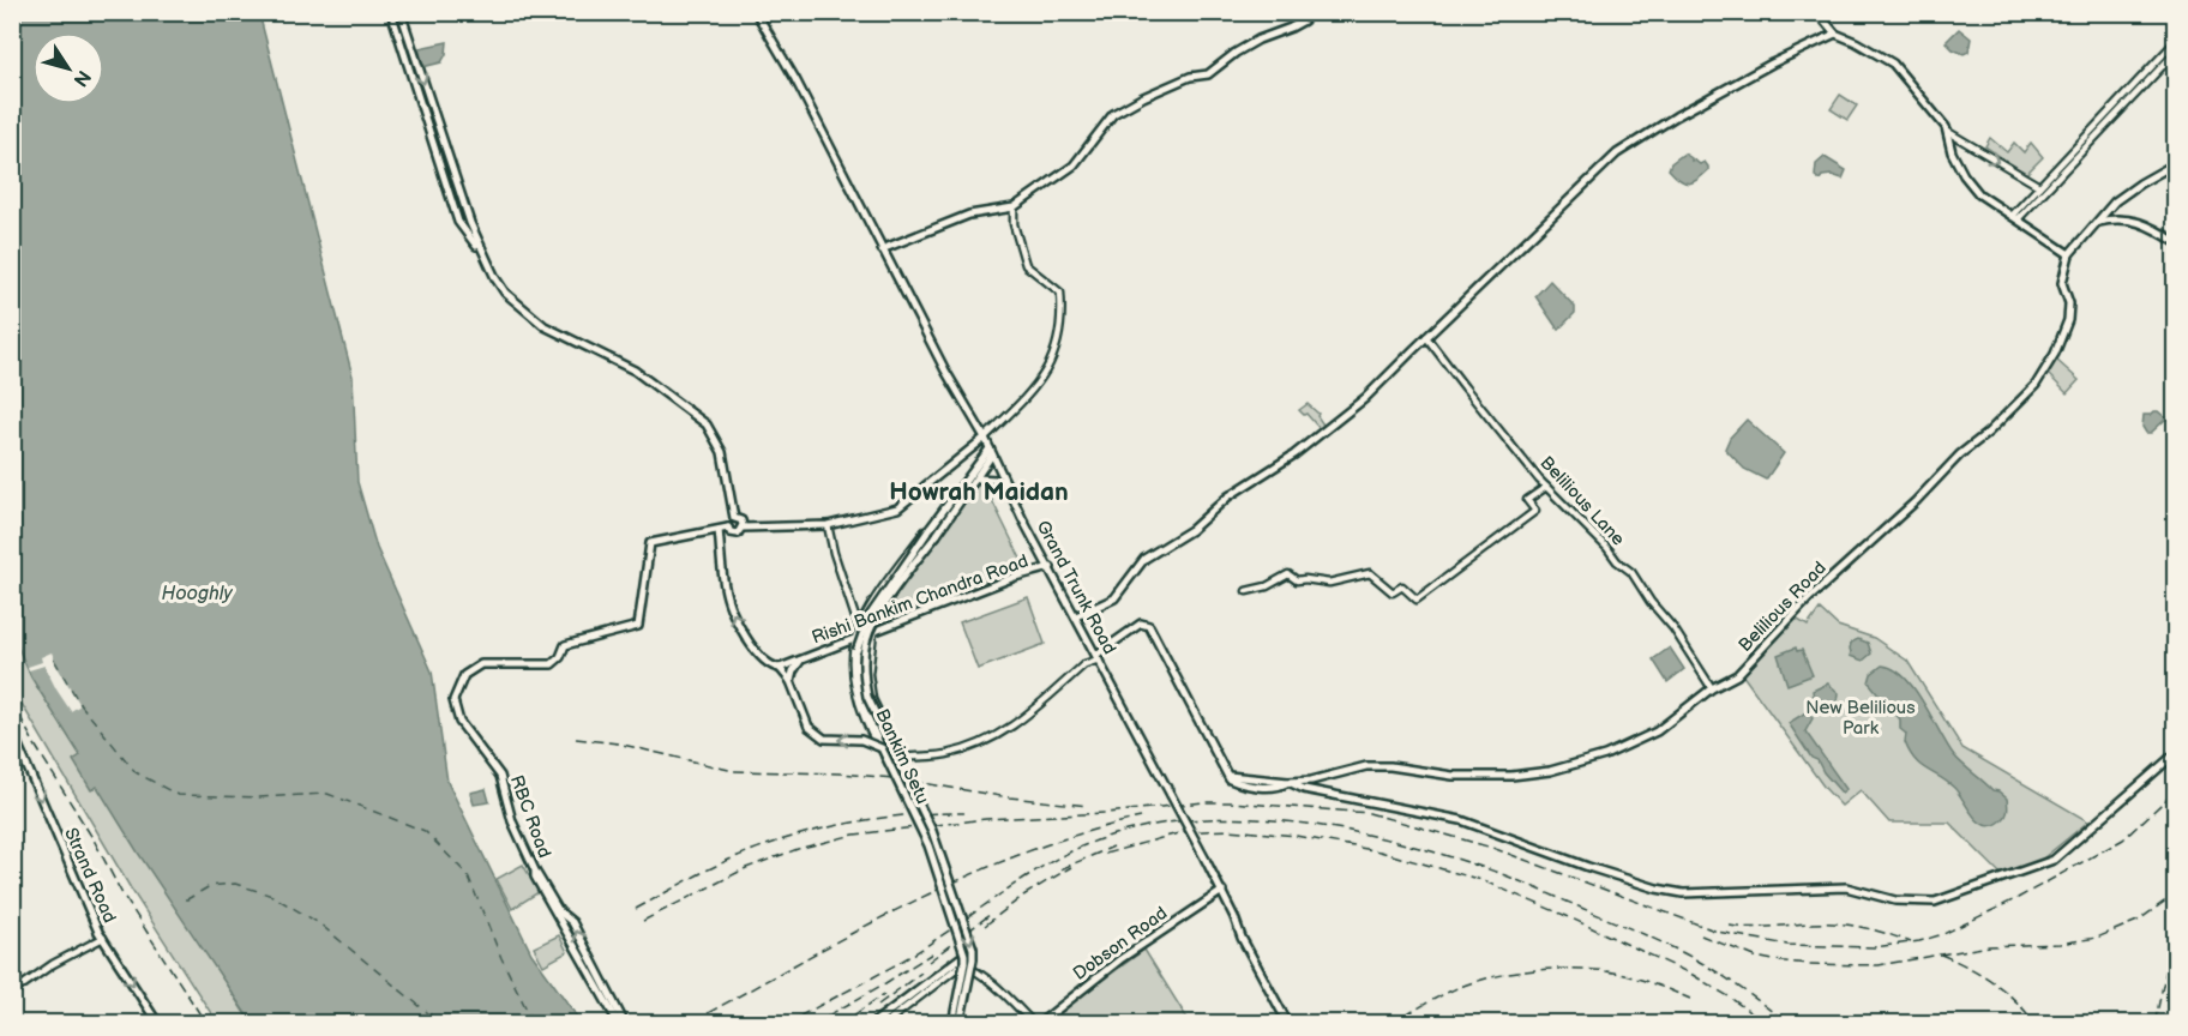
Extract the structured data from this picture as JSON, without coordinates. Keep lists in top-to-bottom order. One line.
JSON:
{"streets":{"main road":["Grand Trunk Road","Rishi Bankim Chandra Road","Belilious Road","Bankim Setu","RBC Road","Strand Road","Dobson Road"],"street":["Belilious Lane"]},"crossings":[["Belilious Lane","Belilious Road"],["Grand Trunk Road","Rishi Bankim Chandra Road"],["Grand Trunk Road","Belilious Road"],["Grand Trunk Road","Bankim Setu"],["Grand Trunk Road","Dobson Road"]],"one_way":["Strand Road"],"districts":["Howrah Maidan"],"water":["Hooghly"],"parks":["New Belilious Park"],"north":"bottom right"}
